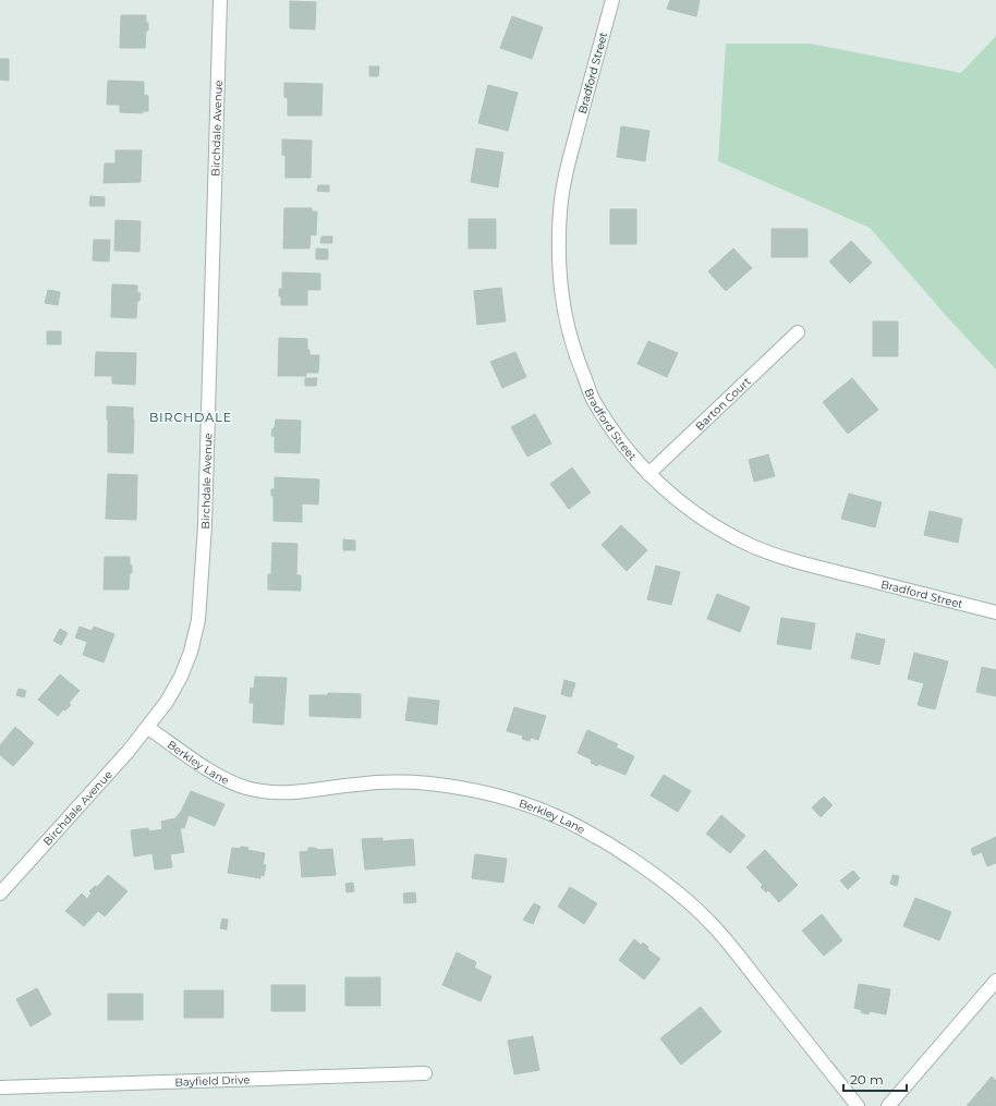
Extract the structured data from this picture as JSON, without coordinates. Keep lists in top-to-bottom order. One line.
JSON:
{"streets":{"street":["Bradford Street","Birchdale Avenue","Barton Court","Berkley Lane","Bayfield Drive"]},"crossings":[["Bradford Street","Barton Court"],["Birchdale Avenue","Berkley Lane"]],"districts":["BIRCHDALE"],"scale_bar":"20 m"}
